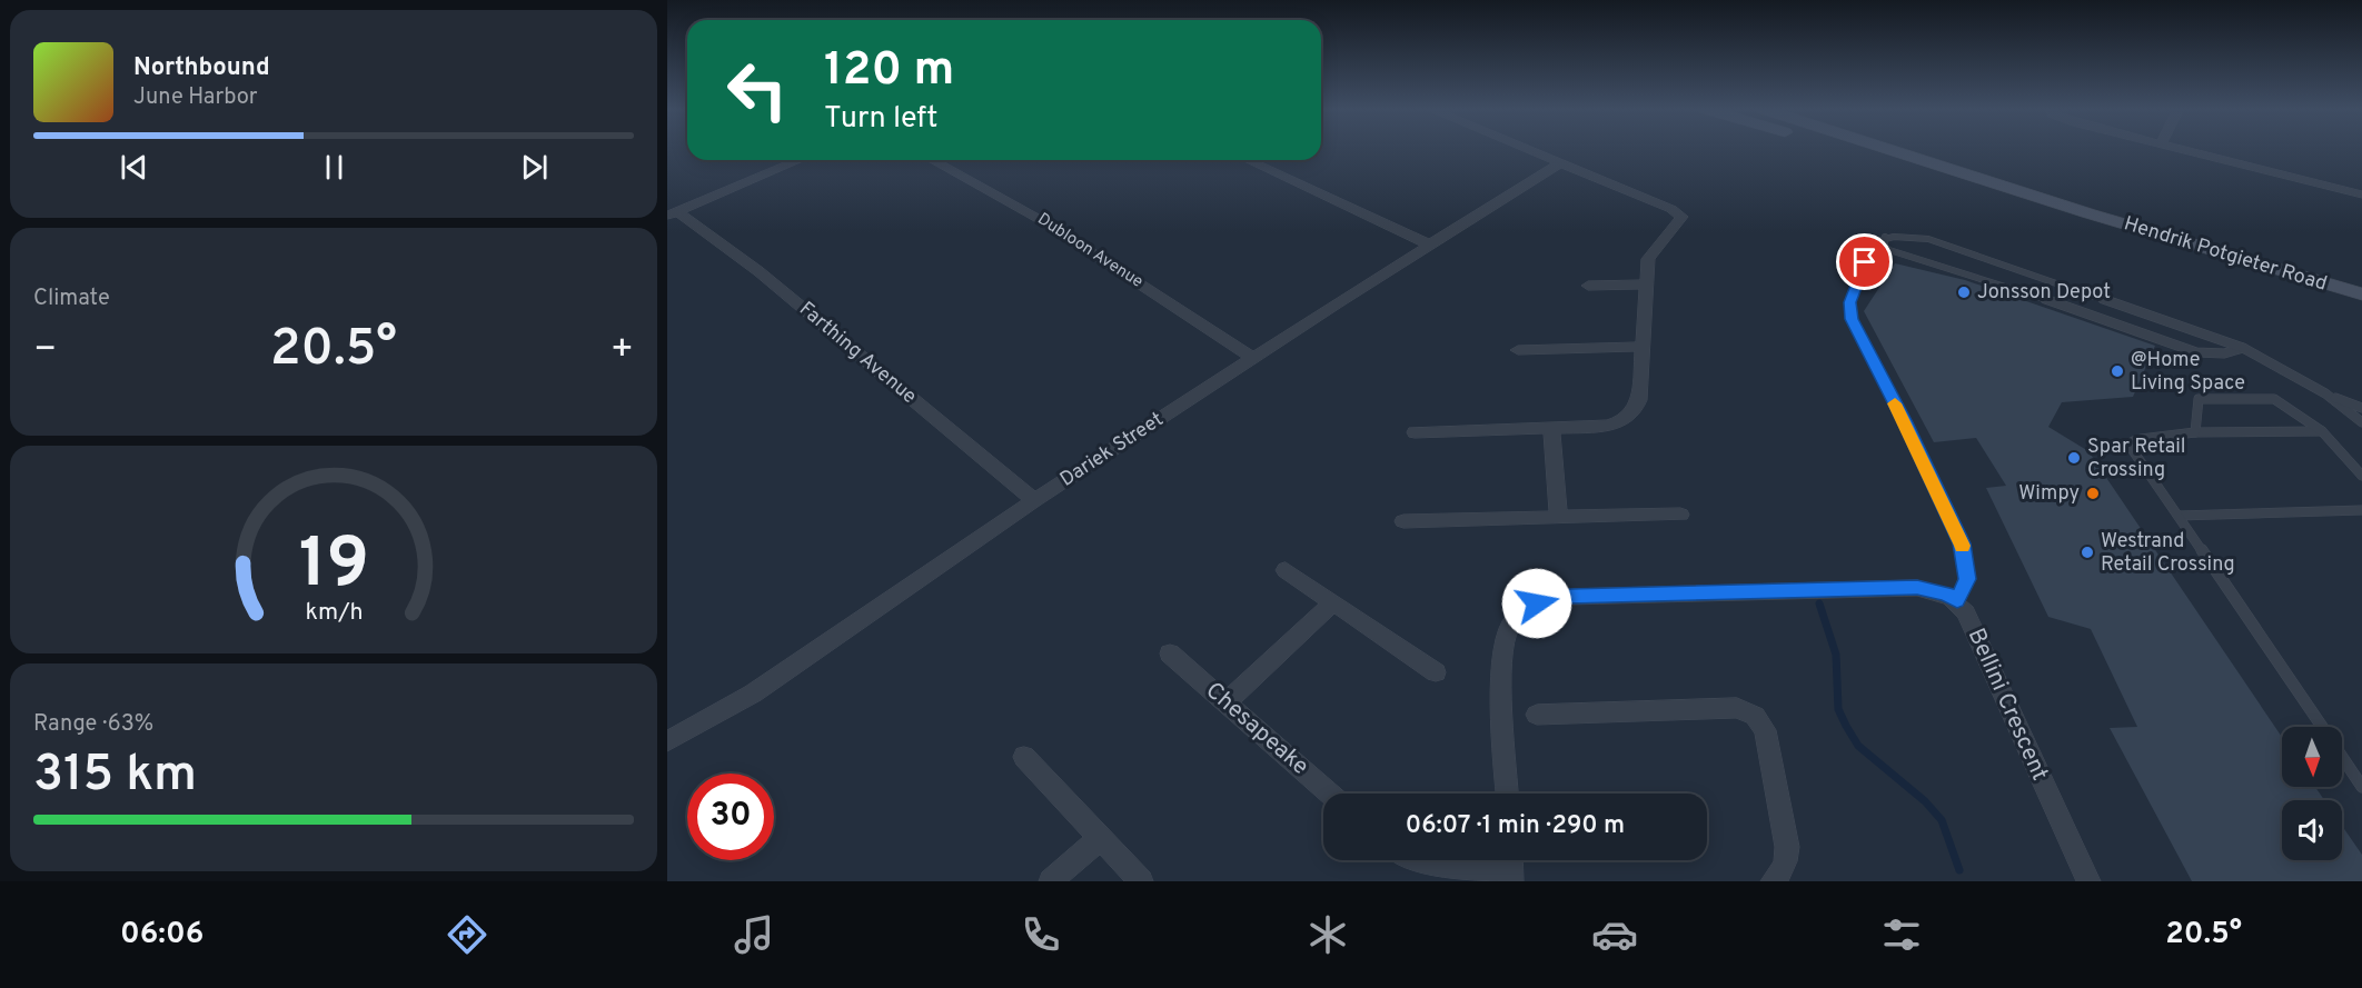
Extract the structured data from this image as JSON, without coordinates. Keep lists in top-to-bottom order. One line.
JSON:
{"streets":{"main road":["Hendrik Potgieter Road"],"street":["Dubloon Avenue","Farthing Avenue","Dariek Street","Bellini Crescent","Chesapeake"]},"crossings":[["Dubloon Avenue","Dariek Street"],["Farthing Avenue","Dariek Street"]],"places":["Jonsson Depot","@Home Living Space","Spar Retail Crossing","Wimpy","Westrand Retail Crossing"],"north":"bottom","page":{"turn":["120 m","Turn left"],"song":["Northbound","June Harbor"],"tile":["Climate",["Range · 63%","315 km"]],"heat":["−","20.5°","+"],"limit":"30","trip":"06:07 · 1 min · 290 m","tabs":["06:06","20.5°"],"gauge":["19","km/h"]}}
